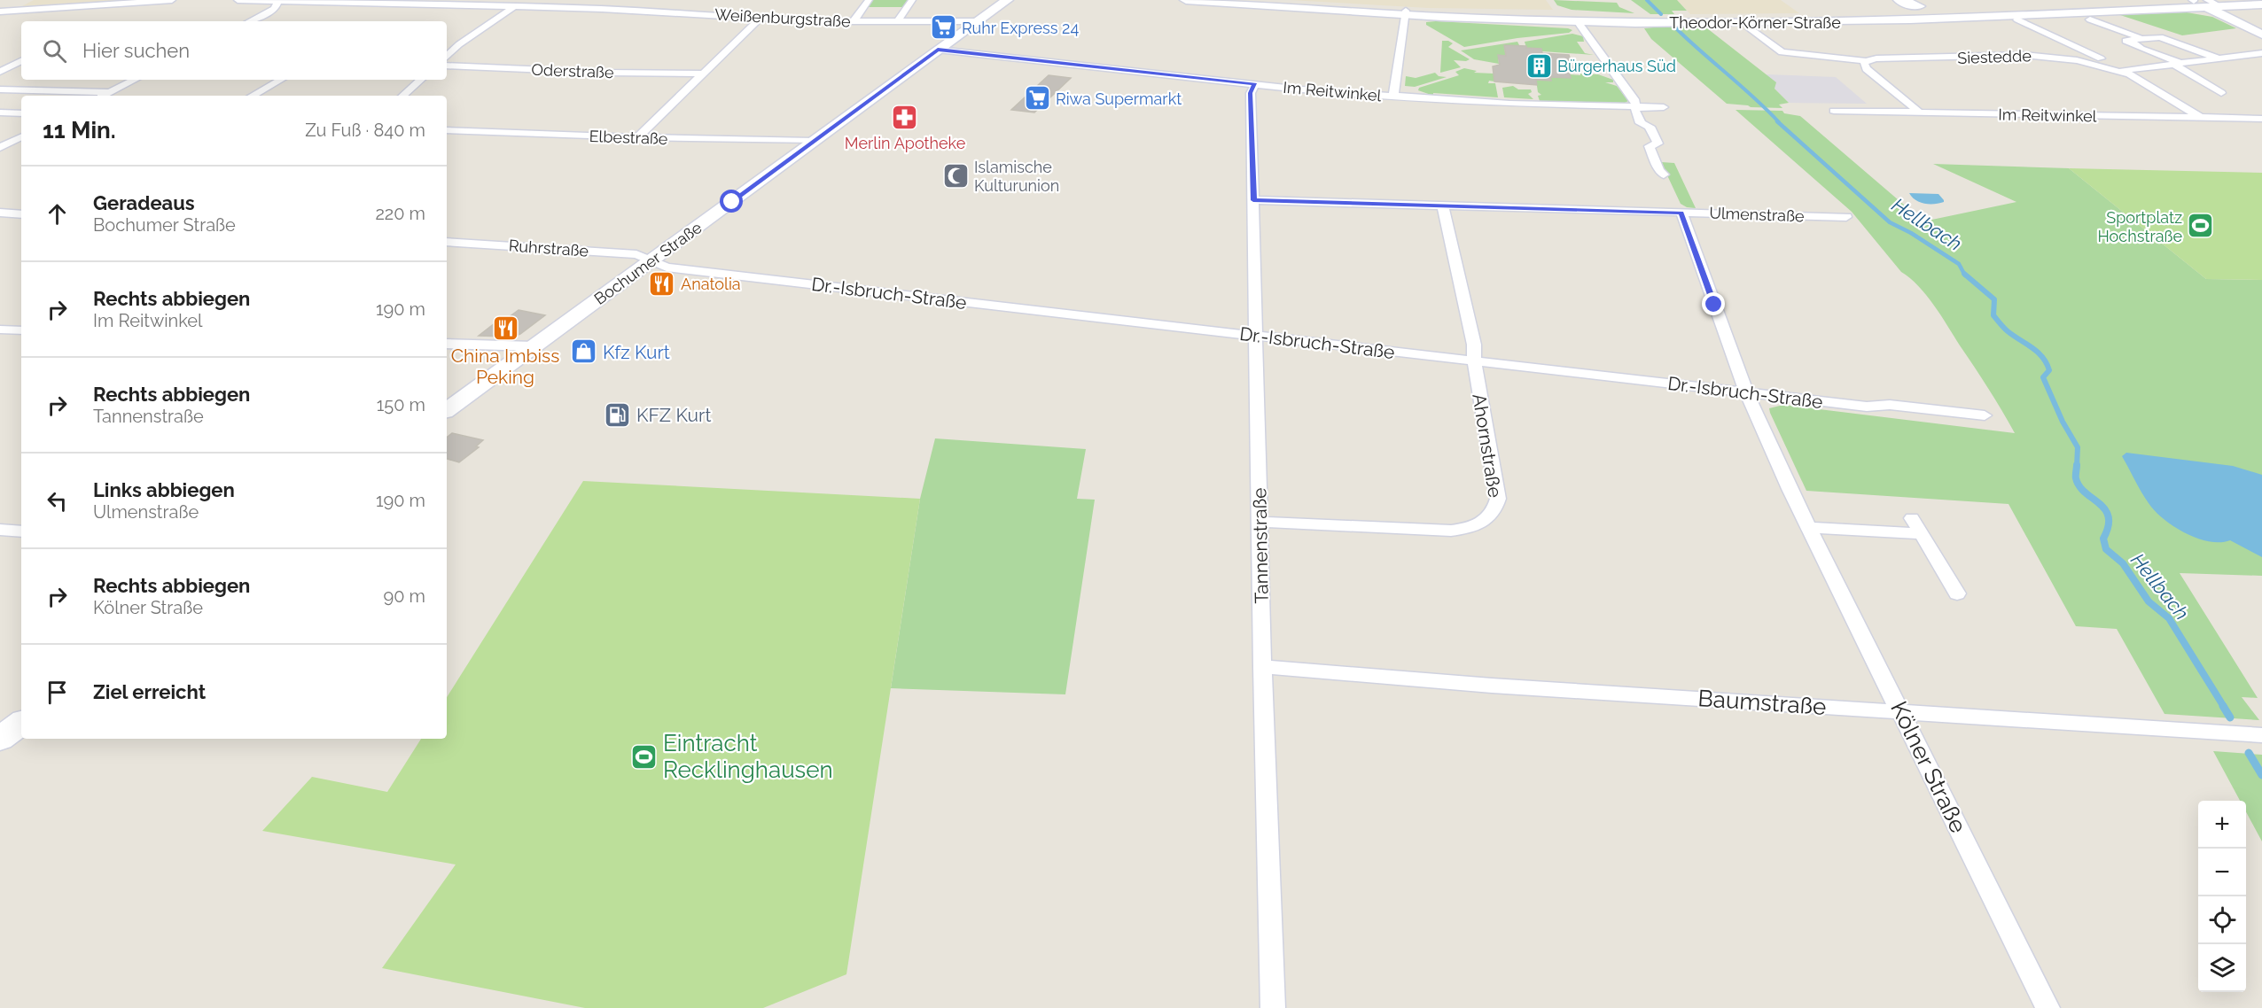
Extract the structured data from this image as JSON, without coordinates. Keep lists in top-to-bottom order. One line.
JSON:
{"streets":{"main road":["Theodor-Körner-Straße","Bochumer Straße"],"street":["Weißenburgstraße","Siestedde","Oderstraße","Im Reitwinkel","Elbestraße","Ulmenstraße","Ruhrstraße","Dr.-Isbruch-Straße","Ahornstraße","Tannenstraße","Baumstraße","Kölner Straße"]},"crossings":[["Weißenburgstraße","Bochumer Straße"],["Siestedde","Im Reitwinkel"],["Im Reitwinkel","Bochumer Straße"],["Im Reitwinkel","Tannenstraße"],["Elbestraße","Bochumer Straße"],["Ulmenstraße","Ahornstraße"],["Ulmenstraße","Tannenstraße"],["Ulmenstraße","Kölner Straße"],["Ruhrstraße","Bochumer Straße"],["Ruhrstraße","Dr.-Isbruch-Straße"],["Bochumer Straße","Dr.-Isbruch-Straße"],["Dr.-Isbruch-Straße","Ahornstraße"],["Dr.-Isbruch-Straße","Tannenstraße"],["Dr.-Isbruch-Straße","Kölner Straße"],["Ahornstraße","Tannenstraße"],["Tannenstraße","Baumstraße"],["Baumstraße","Kölner Straße"]],"water":["Hellbach"],"places":{"supermarket":["Ruhr Express 24","Riwa Supermarkt"],"building":["Bürgerhaus Süd"],"pharmacy":["Merlin Apotheke"],"mosque":["Islamische Kulturunion"],"sports":["Sportplatz Hochstraße","Eintracht Recklinghausen"],"restaurant":["Anatolia","China Imbiss Peking"],"shop":["Kfz Kurt"],"fuel station":["KFZ Kurt"]},"page":{"search":"Hier suchen","heading":["11 Min.","Zu Fuß · 840 m"],"list":[["Geradeaus","Bochumer Straße","220 m"],["Rechts abbiegen","Im Reitwinkel","190 m"],["Rechts abbiegen","Tannenstraße","150 m"],["Links abbiegen","Ulmenstraße","190 m"],["Rechts abbiegen","Kölner Straße","90 m"],"Ziel erreicht"],"map_buttons":["+","−"]}}
